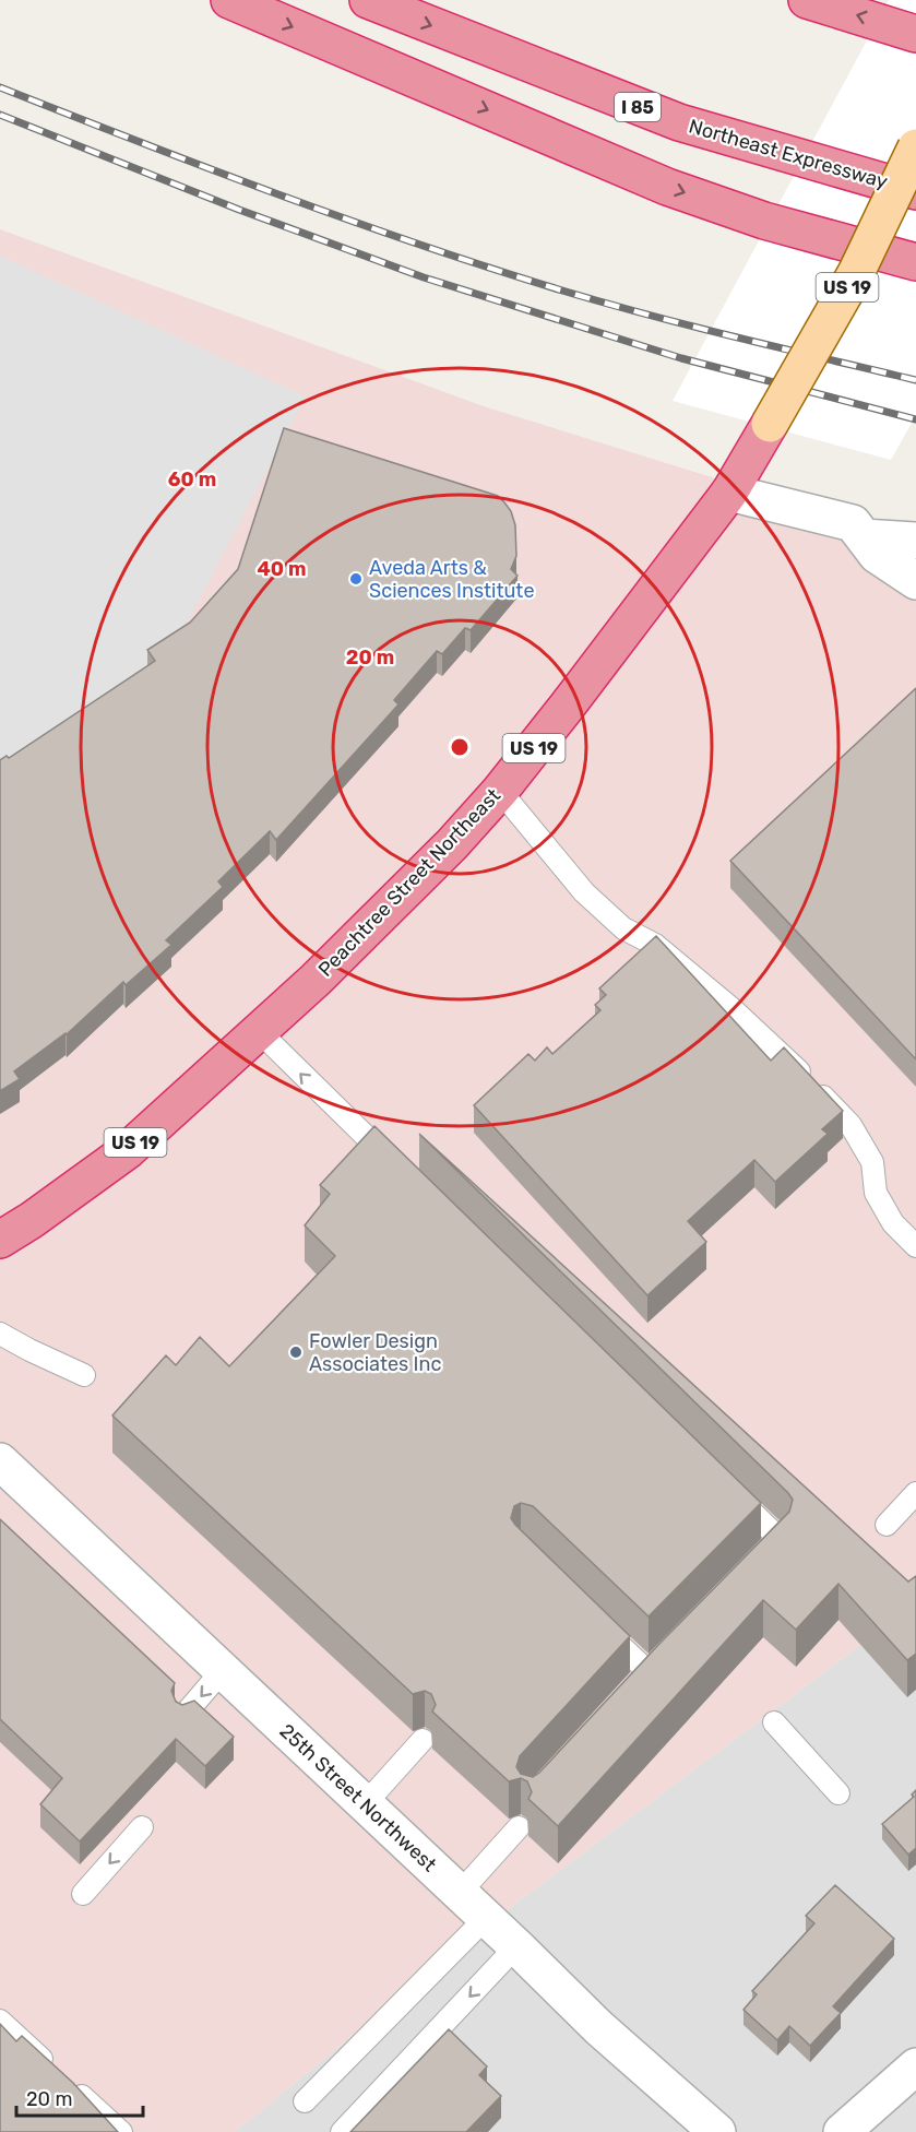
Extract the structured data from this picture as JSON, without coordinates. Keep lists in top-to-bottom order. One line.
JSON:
{"streets":{"highway":["I 85","Northeast Expressway","US 19","Peachtree Street Northeast"],"street":["25th Street Northwest"]},"places":["Aveda Arts & Sciences Institute","Fowler Design Associates Inc"],"scale_bar":"20 m","rings":["60 m","40 m","20 m"]}
